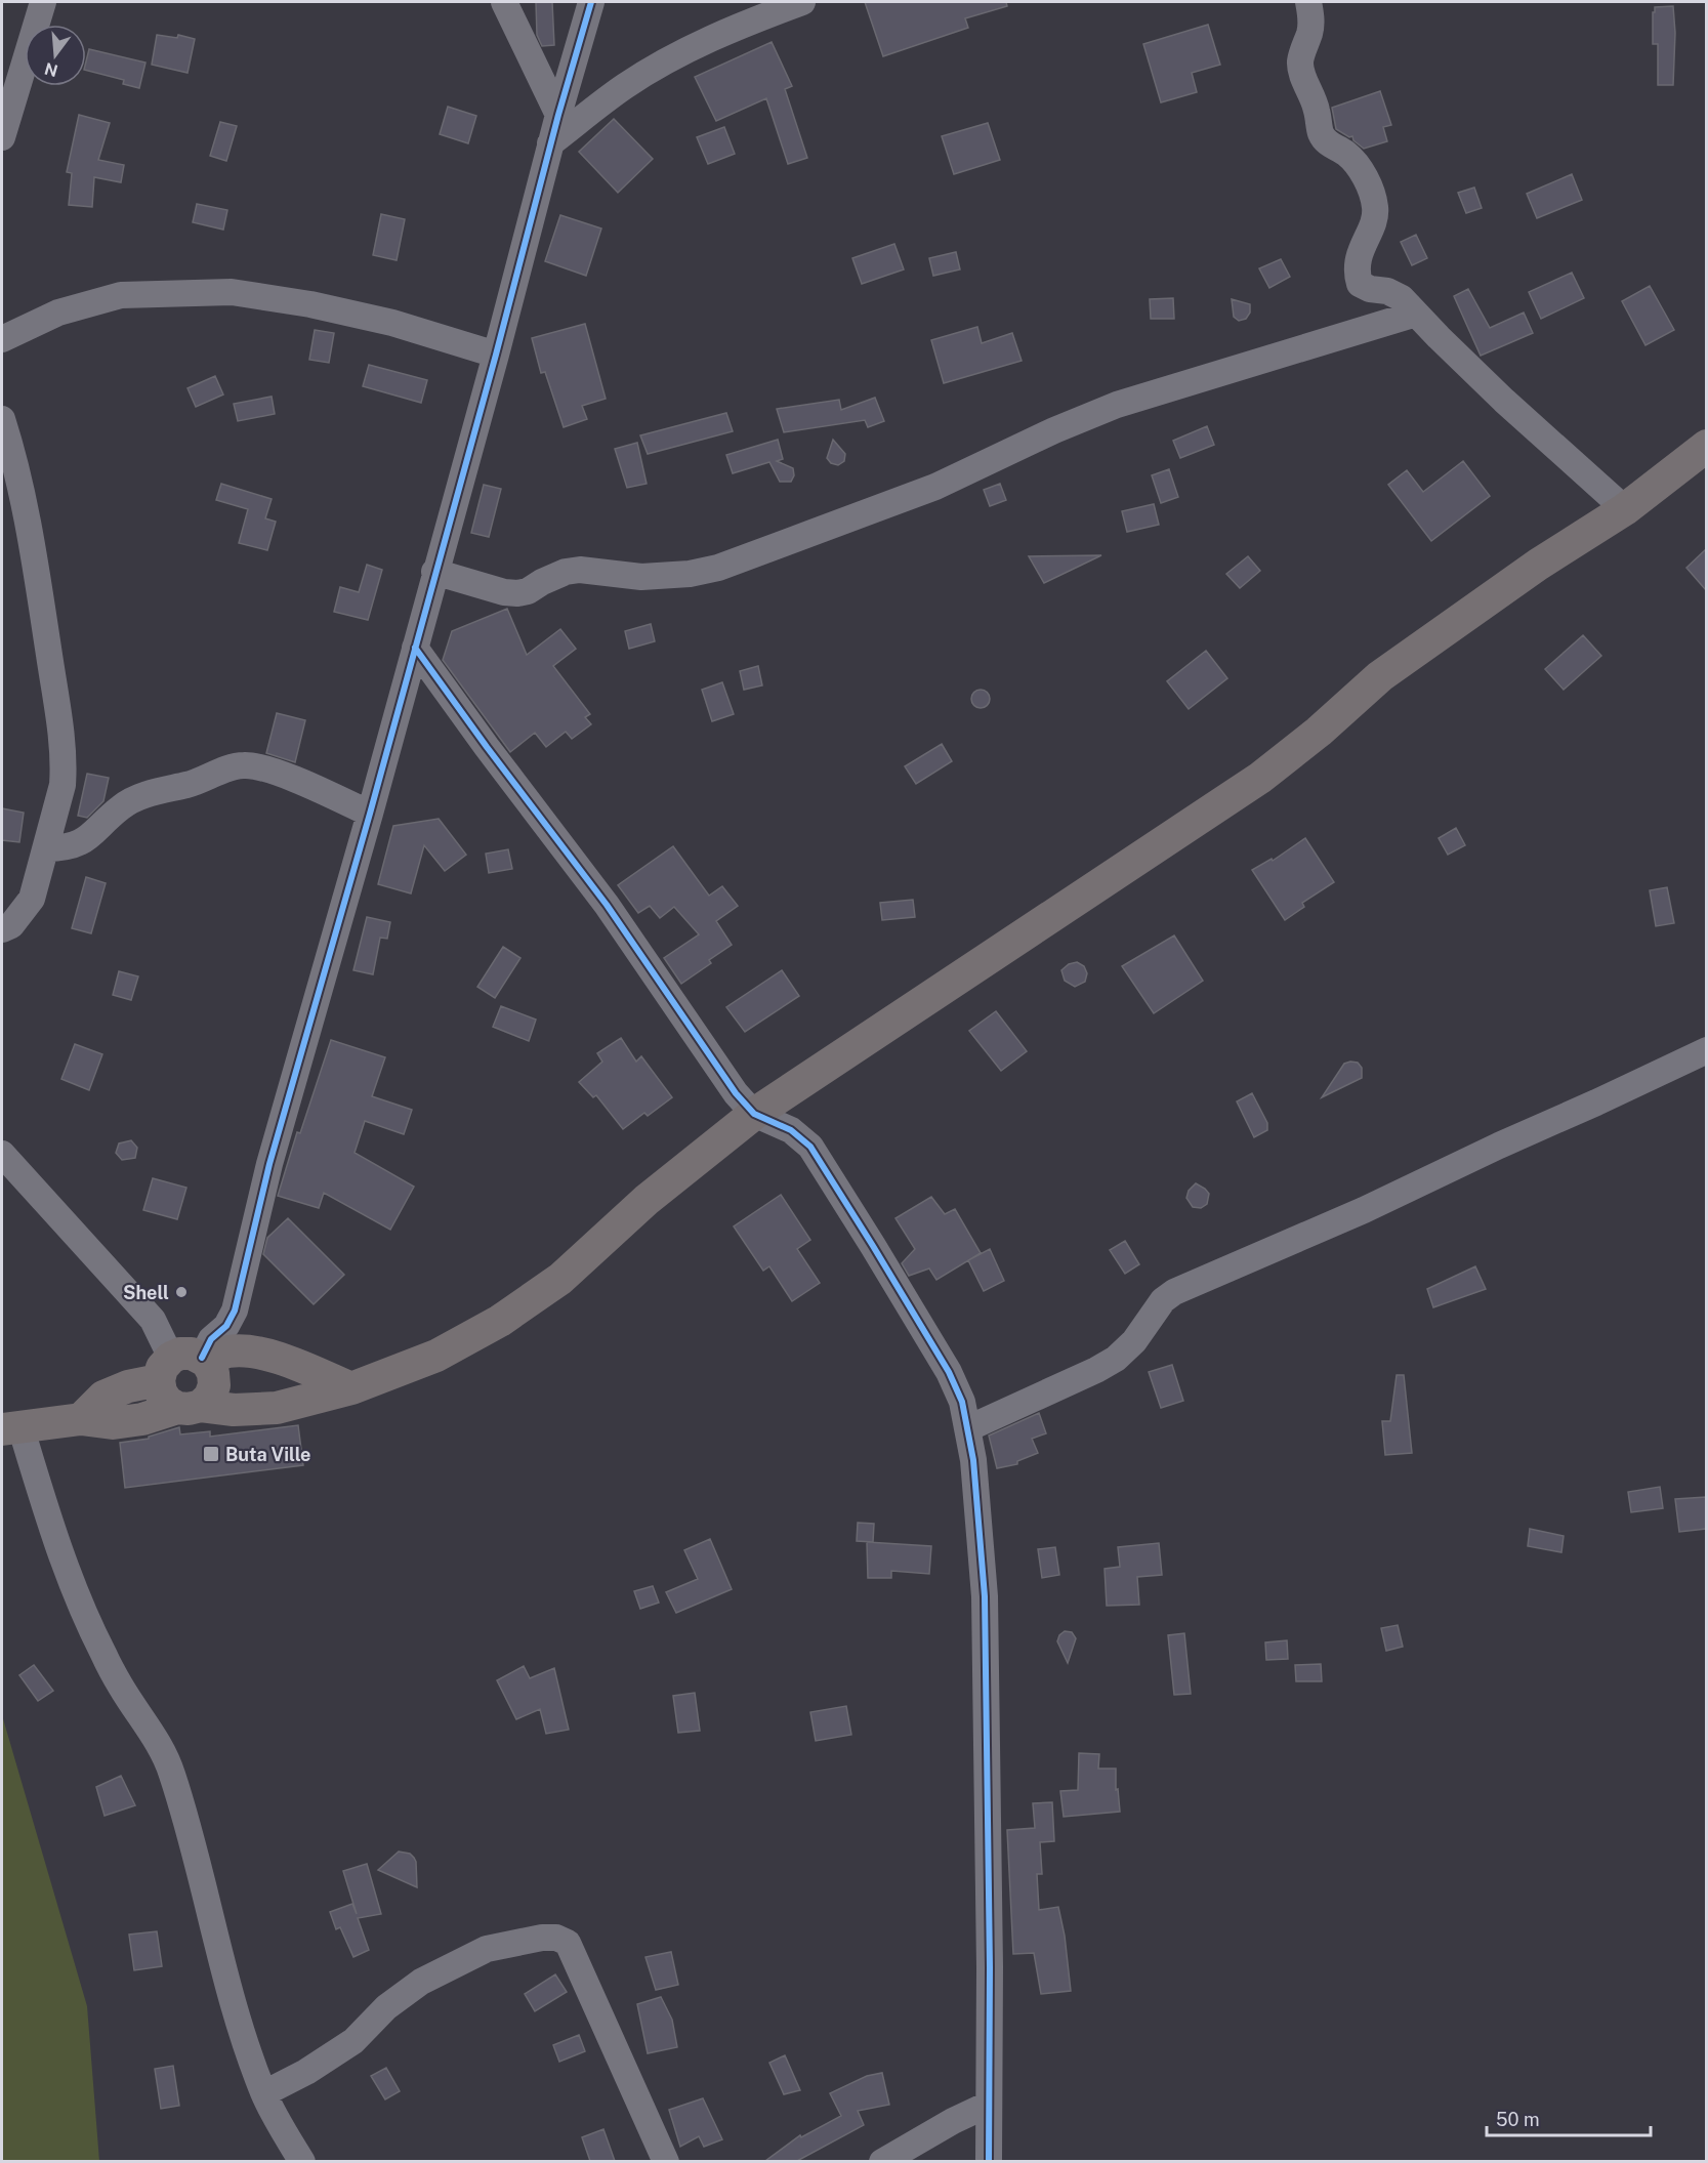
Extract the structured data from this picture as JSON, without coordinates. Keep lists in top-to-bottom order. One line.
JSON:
{"places":{"other":["Shell"],"transit":["Buta Ville"]},"scale_bar":"50 m","north":"bottom"}
